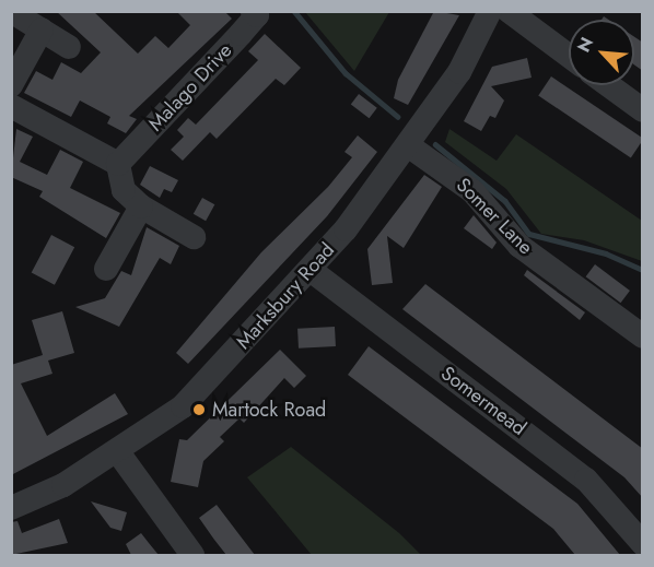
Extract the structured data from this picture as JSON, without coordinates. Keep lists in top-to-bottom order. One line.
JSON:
{"streets":{"street":["Malago Drive","Somer Lane","Marksbury Road","Somermead"]},"crossings":[["Somer Lane","Marksbury Road"],["Marksbury Road","Somermead"]],"places":["Martock Road"],"north":"top left"}
